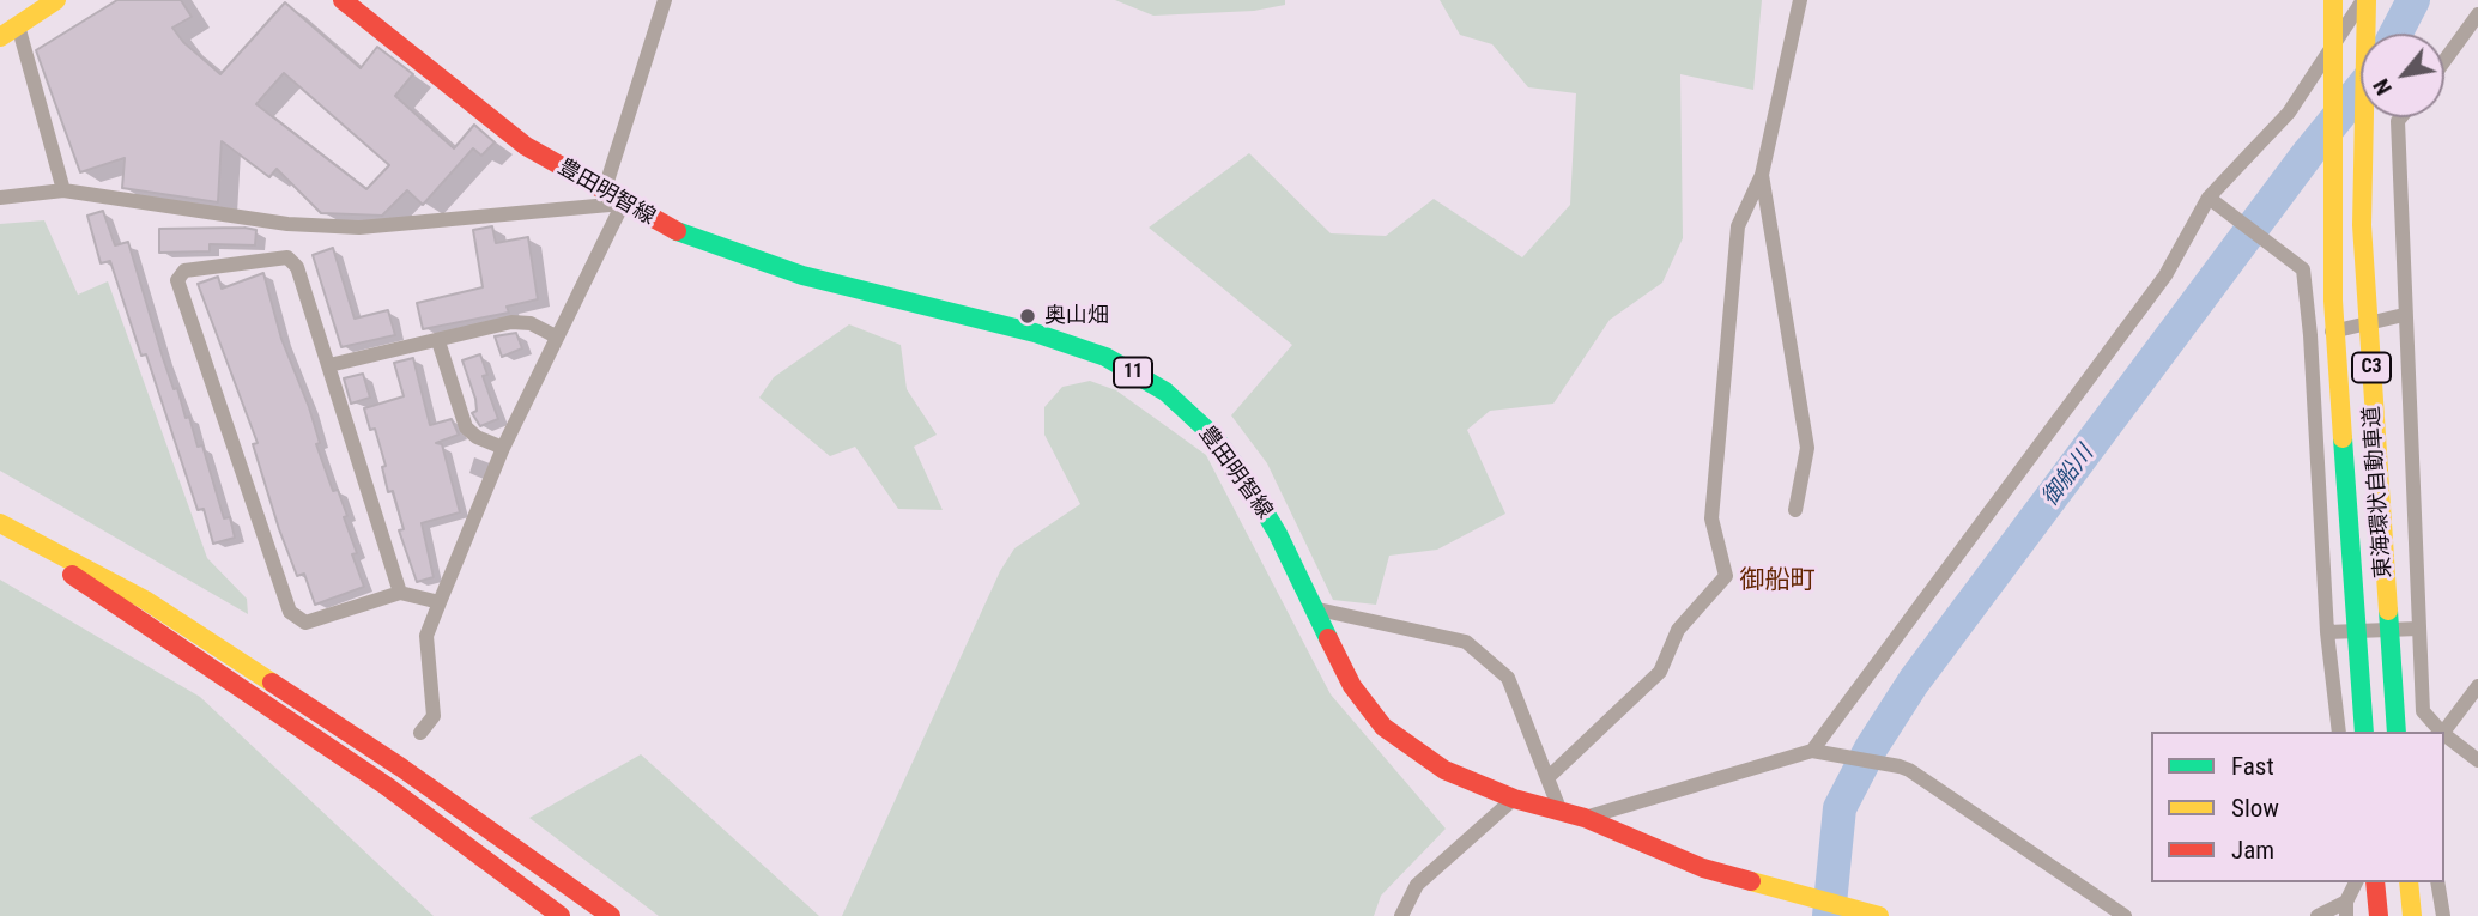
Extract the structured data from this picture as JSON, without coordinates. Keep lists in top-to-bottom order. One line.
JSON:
{"streets":{"main road":["豊田明智線","C3","11","東海環状自動車道"]},"districts":["御船町"],"water":["御船川"],"places":["奥山畑"],"legend":["Fast","Slow","Jam"],"north":"bottom left"}
